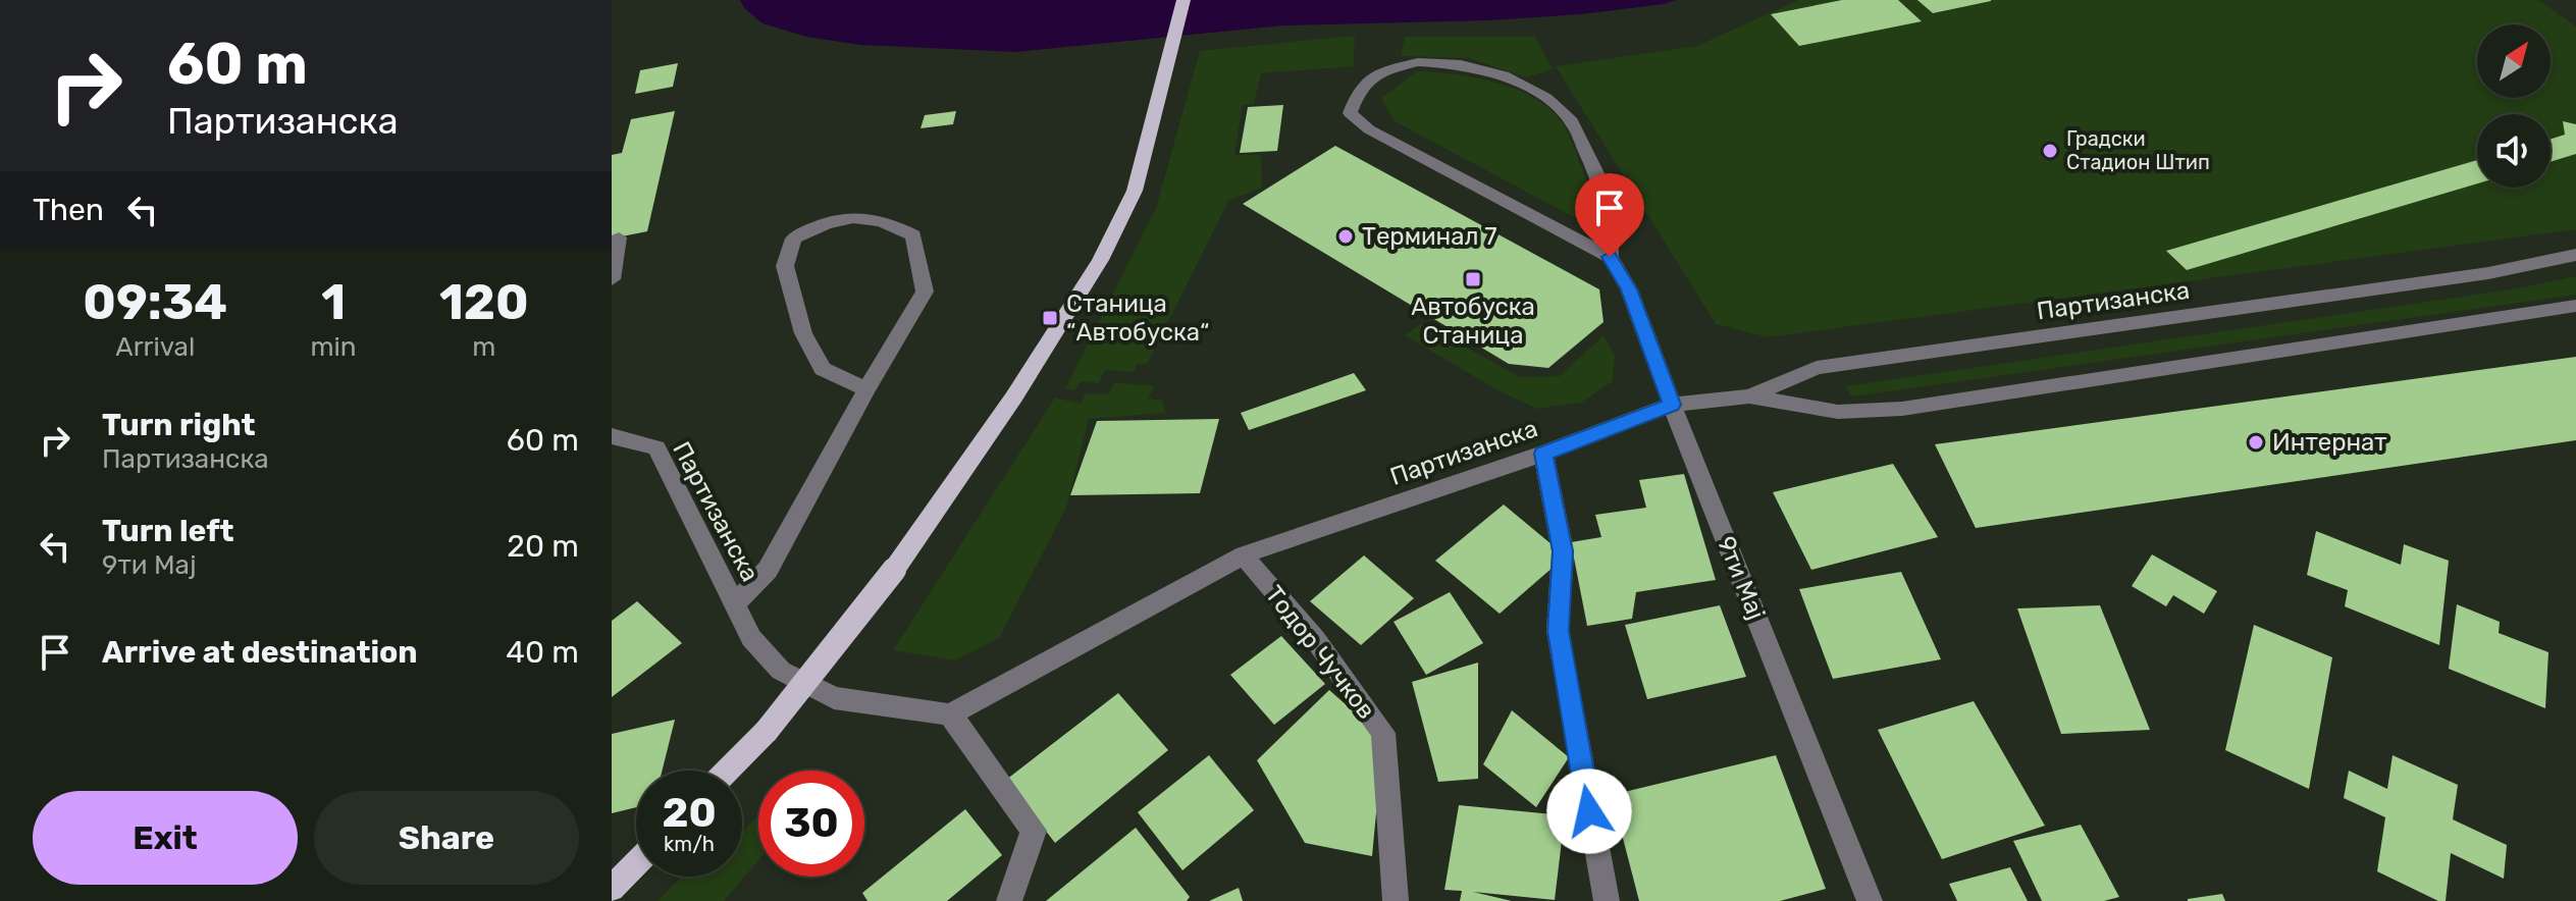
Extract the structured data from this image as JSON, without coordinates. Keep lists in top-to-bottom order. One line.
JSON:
{"streets":{"street":["Партизанска","9ти Мај","Тодор Чучков"]},"crossings":[["Партизанска","9ти Мај"],["Партизанска","Тодор Чучков"]],"places":{"other":["Градски Стадион Штип","Терминал 7","Интернат"],"transit":["Автобуска Станица","Станица “Автобуска“"]},"north":"top right","page":{"turn":["60 m","Партизанска"],"then":"Then","eta":["09:34","Arrival","1","min","120","m"],"list":[{"name":"Turn right","note":"Партизанска","value":"60 m"},{"name":"Turn left","note":"9ти Мај","value":"20 m"},{"name":"Arrive at destination","value":"40 m"}],"speed":"20 km/h","limit":"30","buttons":["Exit","Share"]}}
